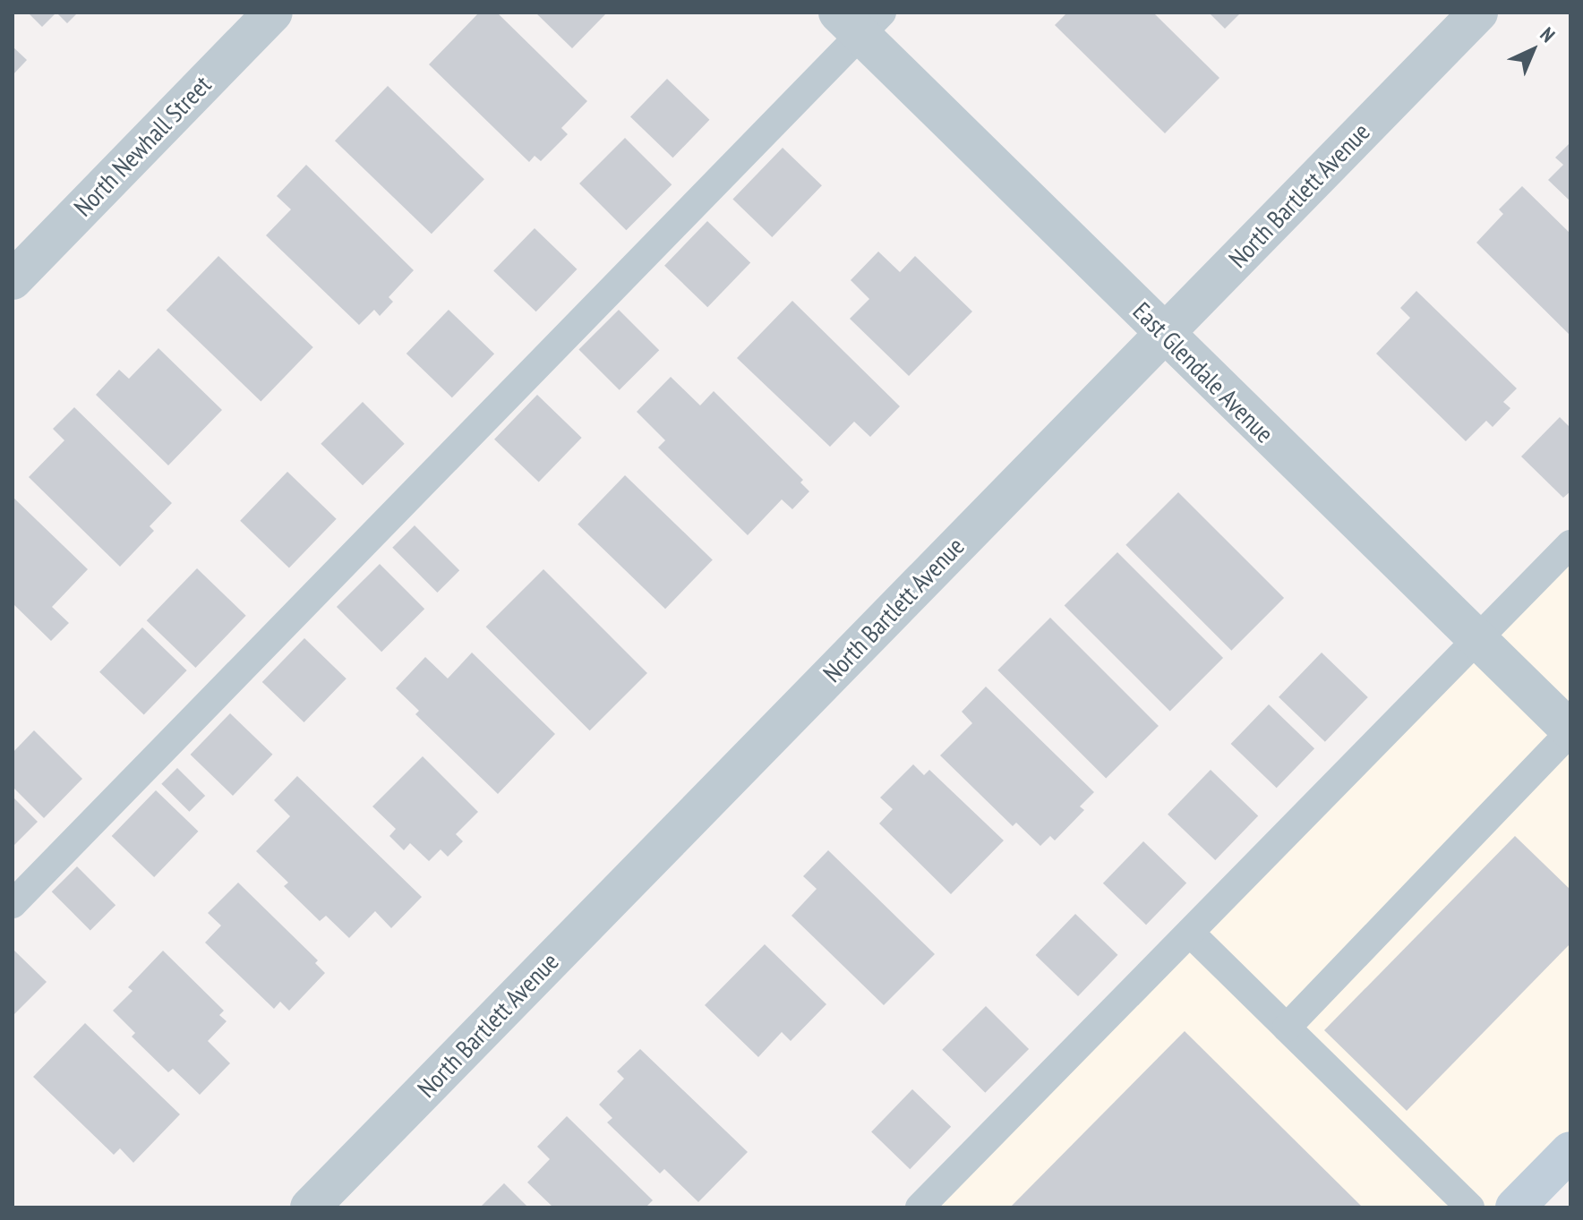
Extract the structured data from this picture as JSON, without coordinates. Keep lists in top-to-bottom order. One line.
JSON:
{"streets":{"street":["North Newhall Street","North Bartlett Avenue","East Glendale Avenue"]},"crossings":[["North Bartlett Avenue","East Glendale Avenue"]],"north":"top right"}
